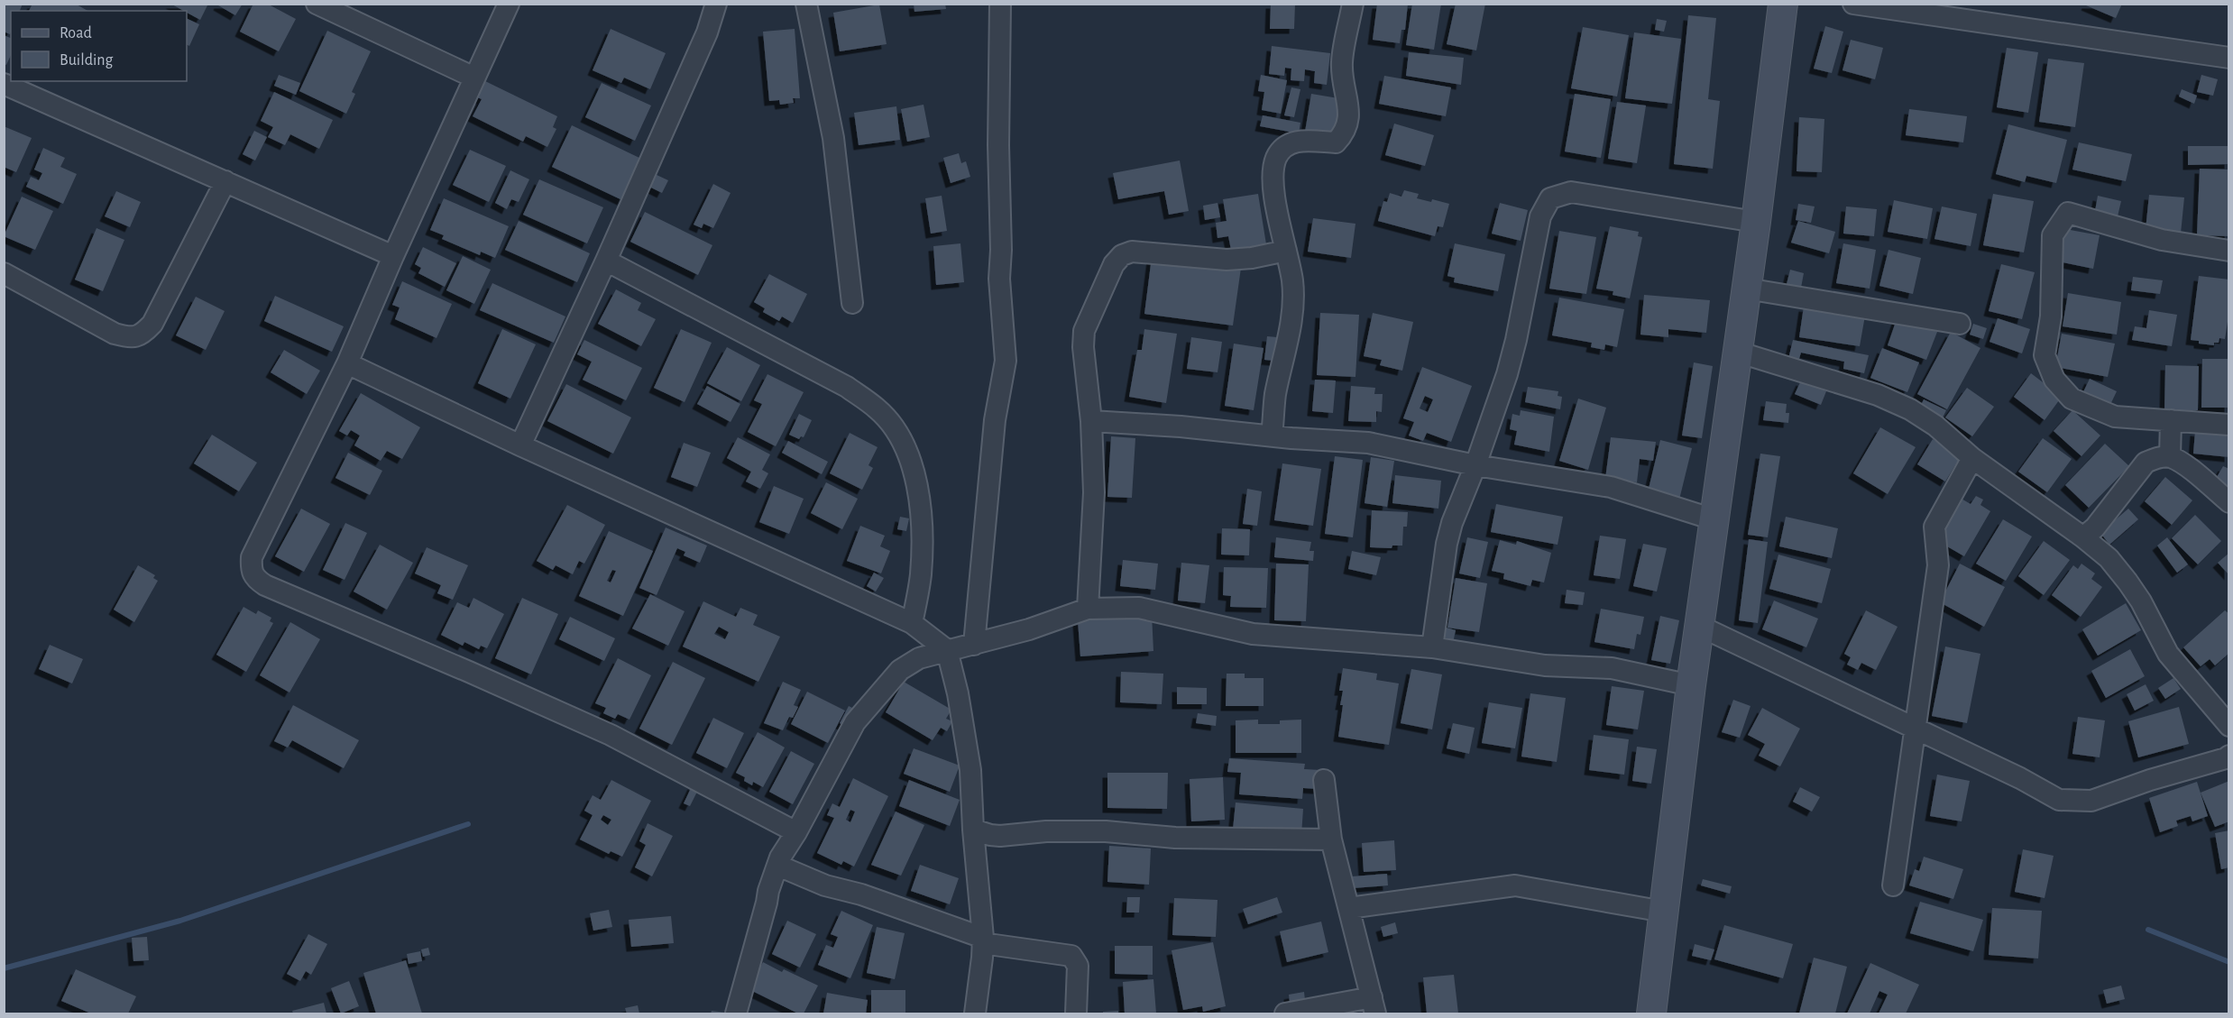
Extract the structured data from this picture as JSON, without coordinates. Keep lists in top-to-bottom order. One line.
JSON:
{"legend":["Road","Building"]}
